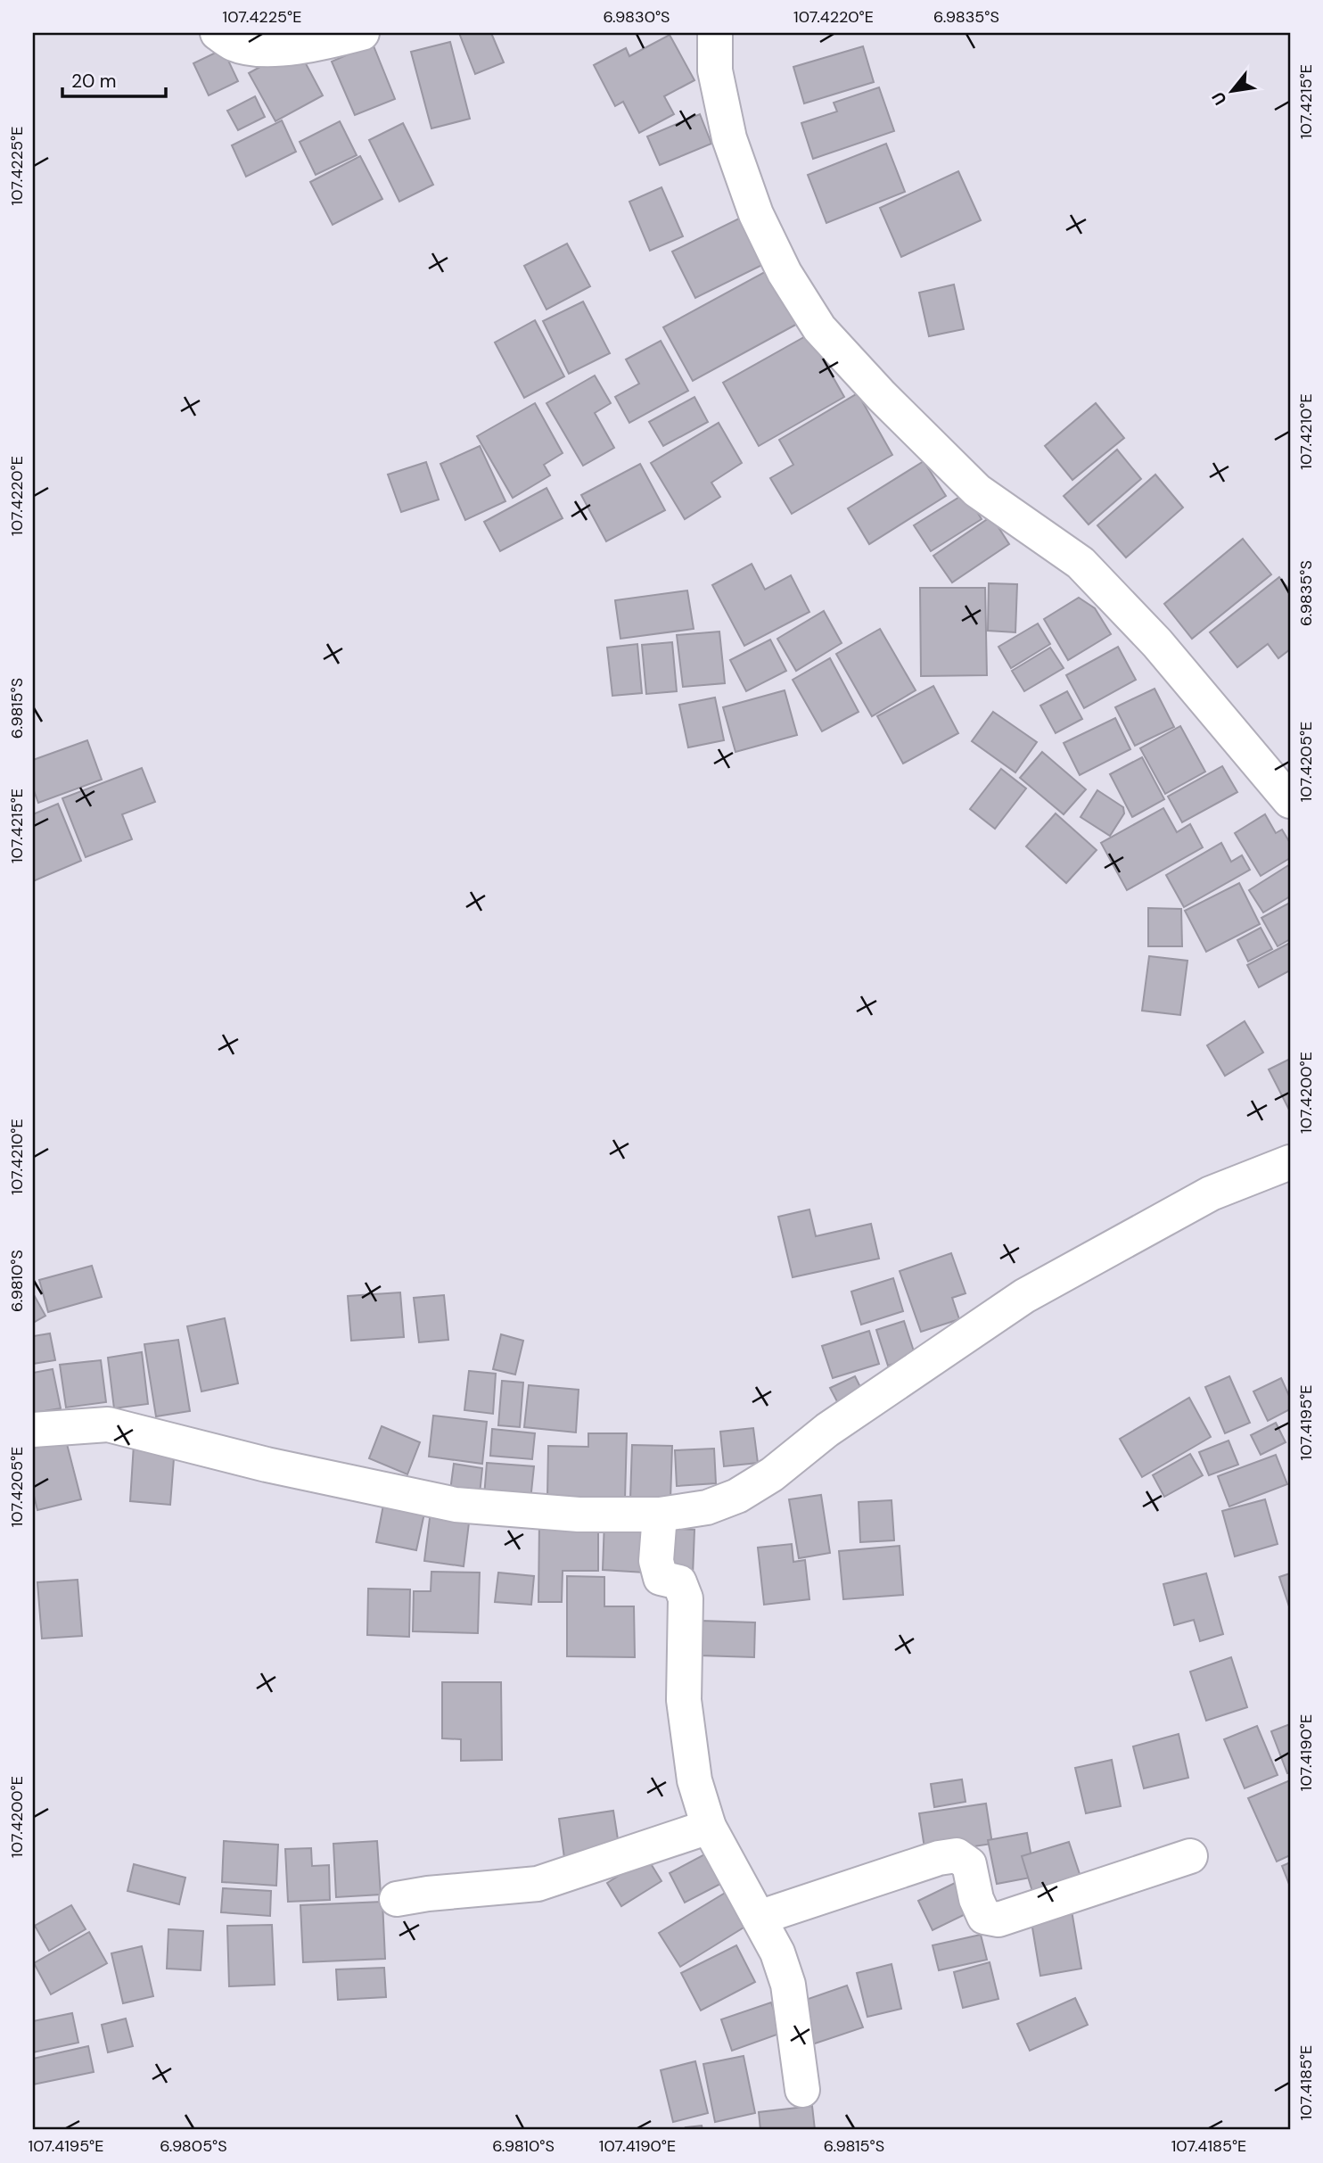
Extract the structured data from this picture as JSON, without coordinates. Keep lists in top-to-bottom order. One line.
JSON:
{"scale_bar":"20 m","north":"bottom left","coordinates":["107.4225°E","6.9830°S","107.4220°E","6.9835°S","107.4215°E","107.4210°E","6.9815°S","107.4205°E","107.4200°E","6.9810°S","107.4195°E","107.4190°E","107.4185°E","6.9805°S"]}
